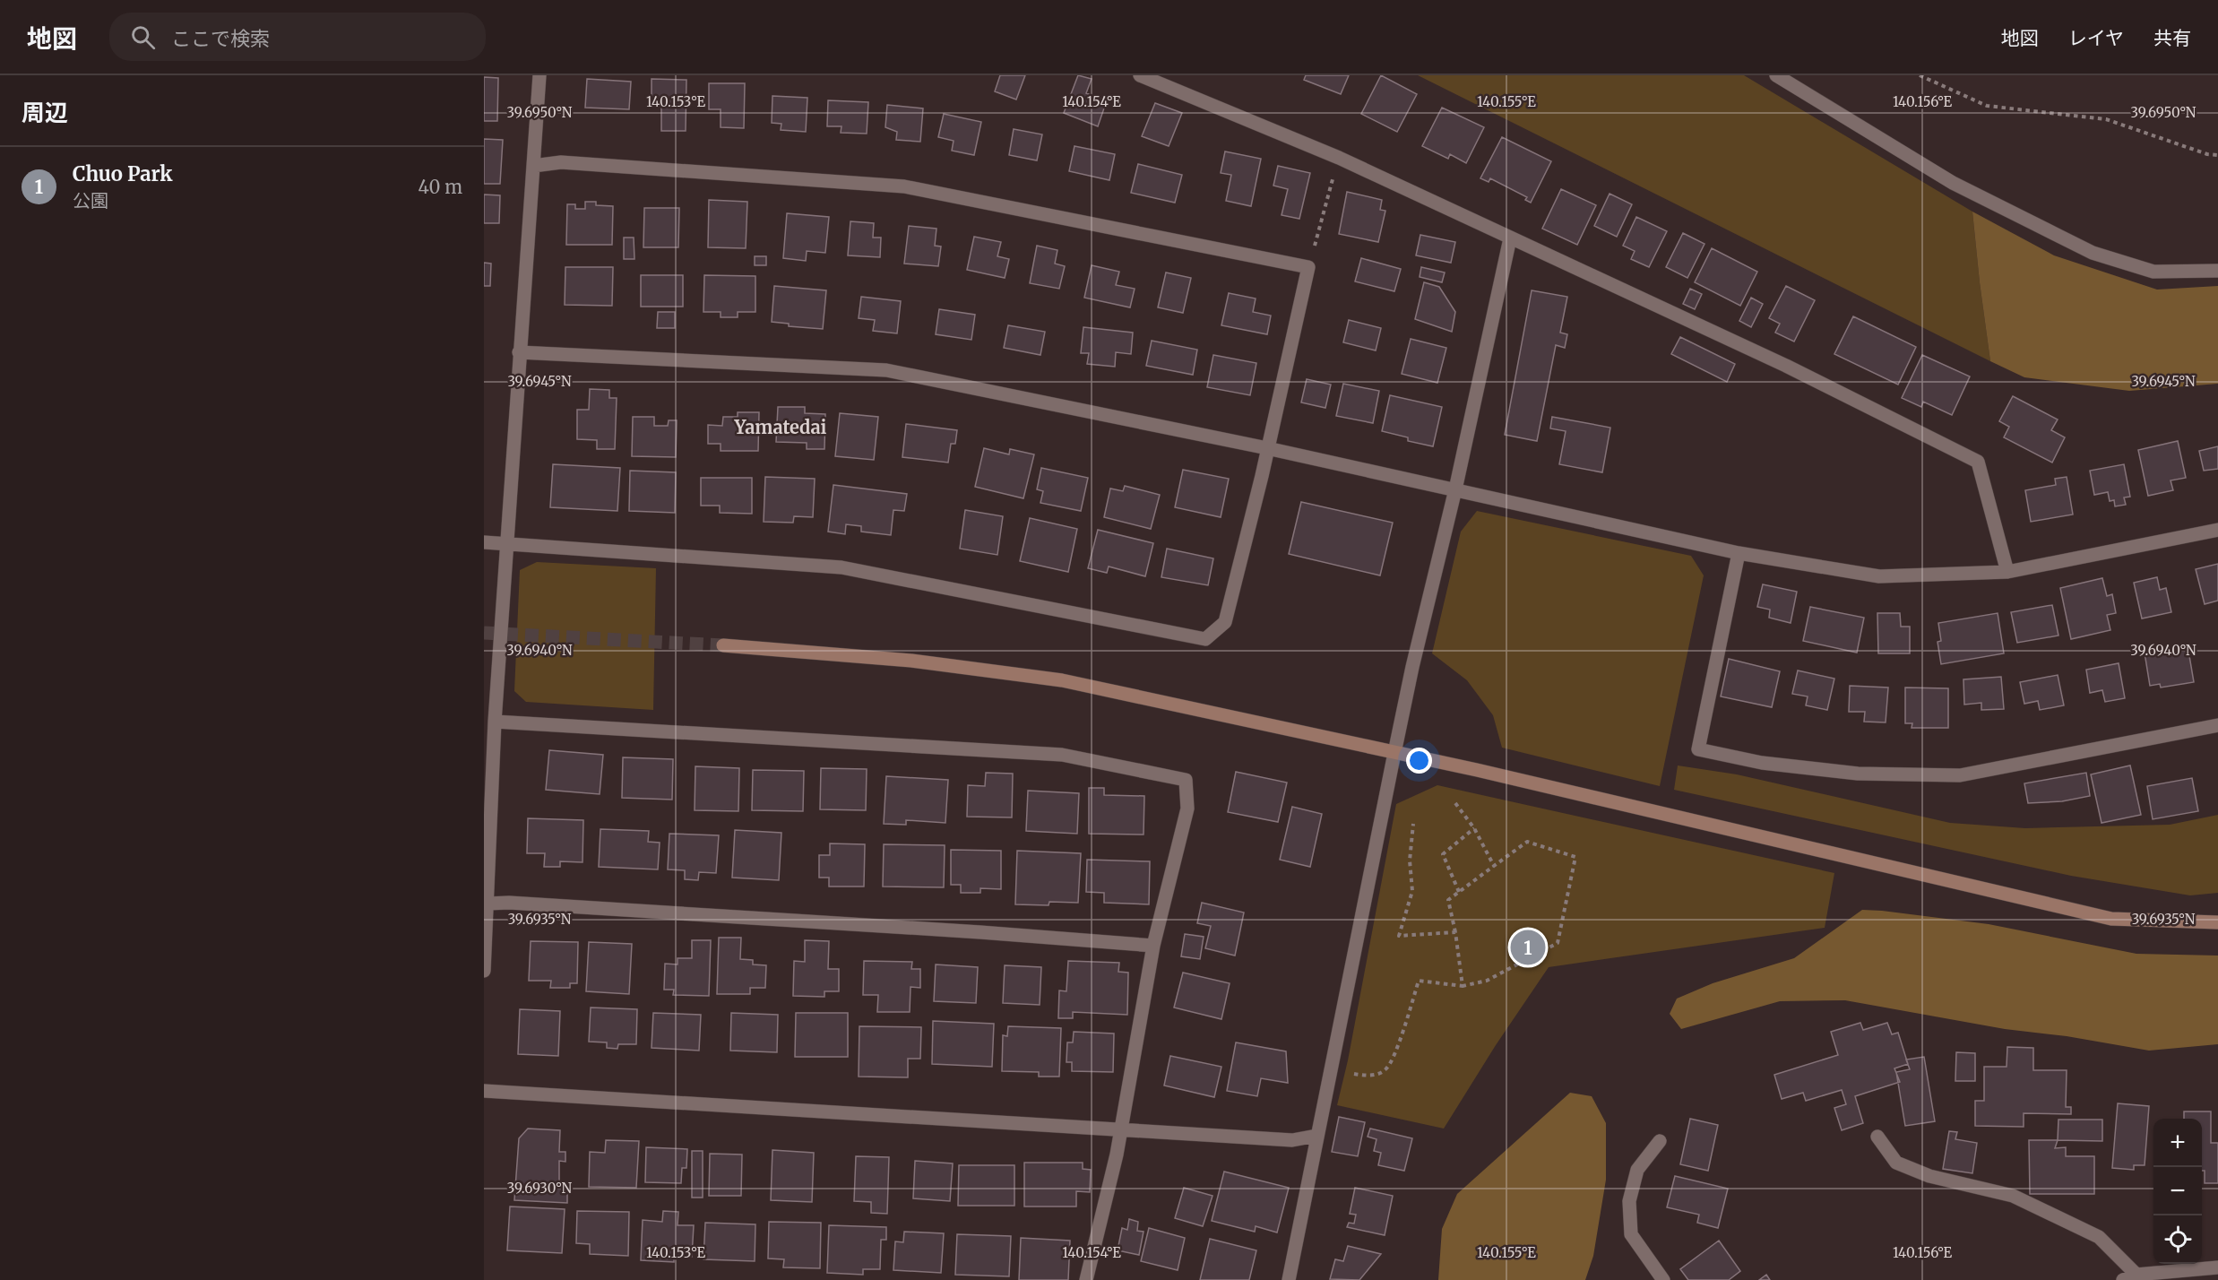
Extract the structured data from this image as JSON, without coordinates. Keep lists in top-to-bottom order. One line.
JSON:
{"districts":["Yamatedai"],"page":{"header":"地図","search":"ここで検索","nav":["地図","レイヤ","共有"],"heading":"周辺","list":[{"mark":"1","name":"Chuo Park","note":"公園","value":"40 m"}],"pins":"1","map_buttons":["+","−"]},"coordinates":["140.153°E","140.154°E","140.155°E","140.156°E","39.6950°N","39.6945°N","39.6940°N","39.6935°N","39.6930°N"]}
